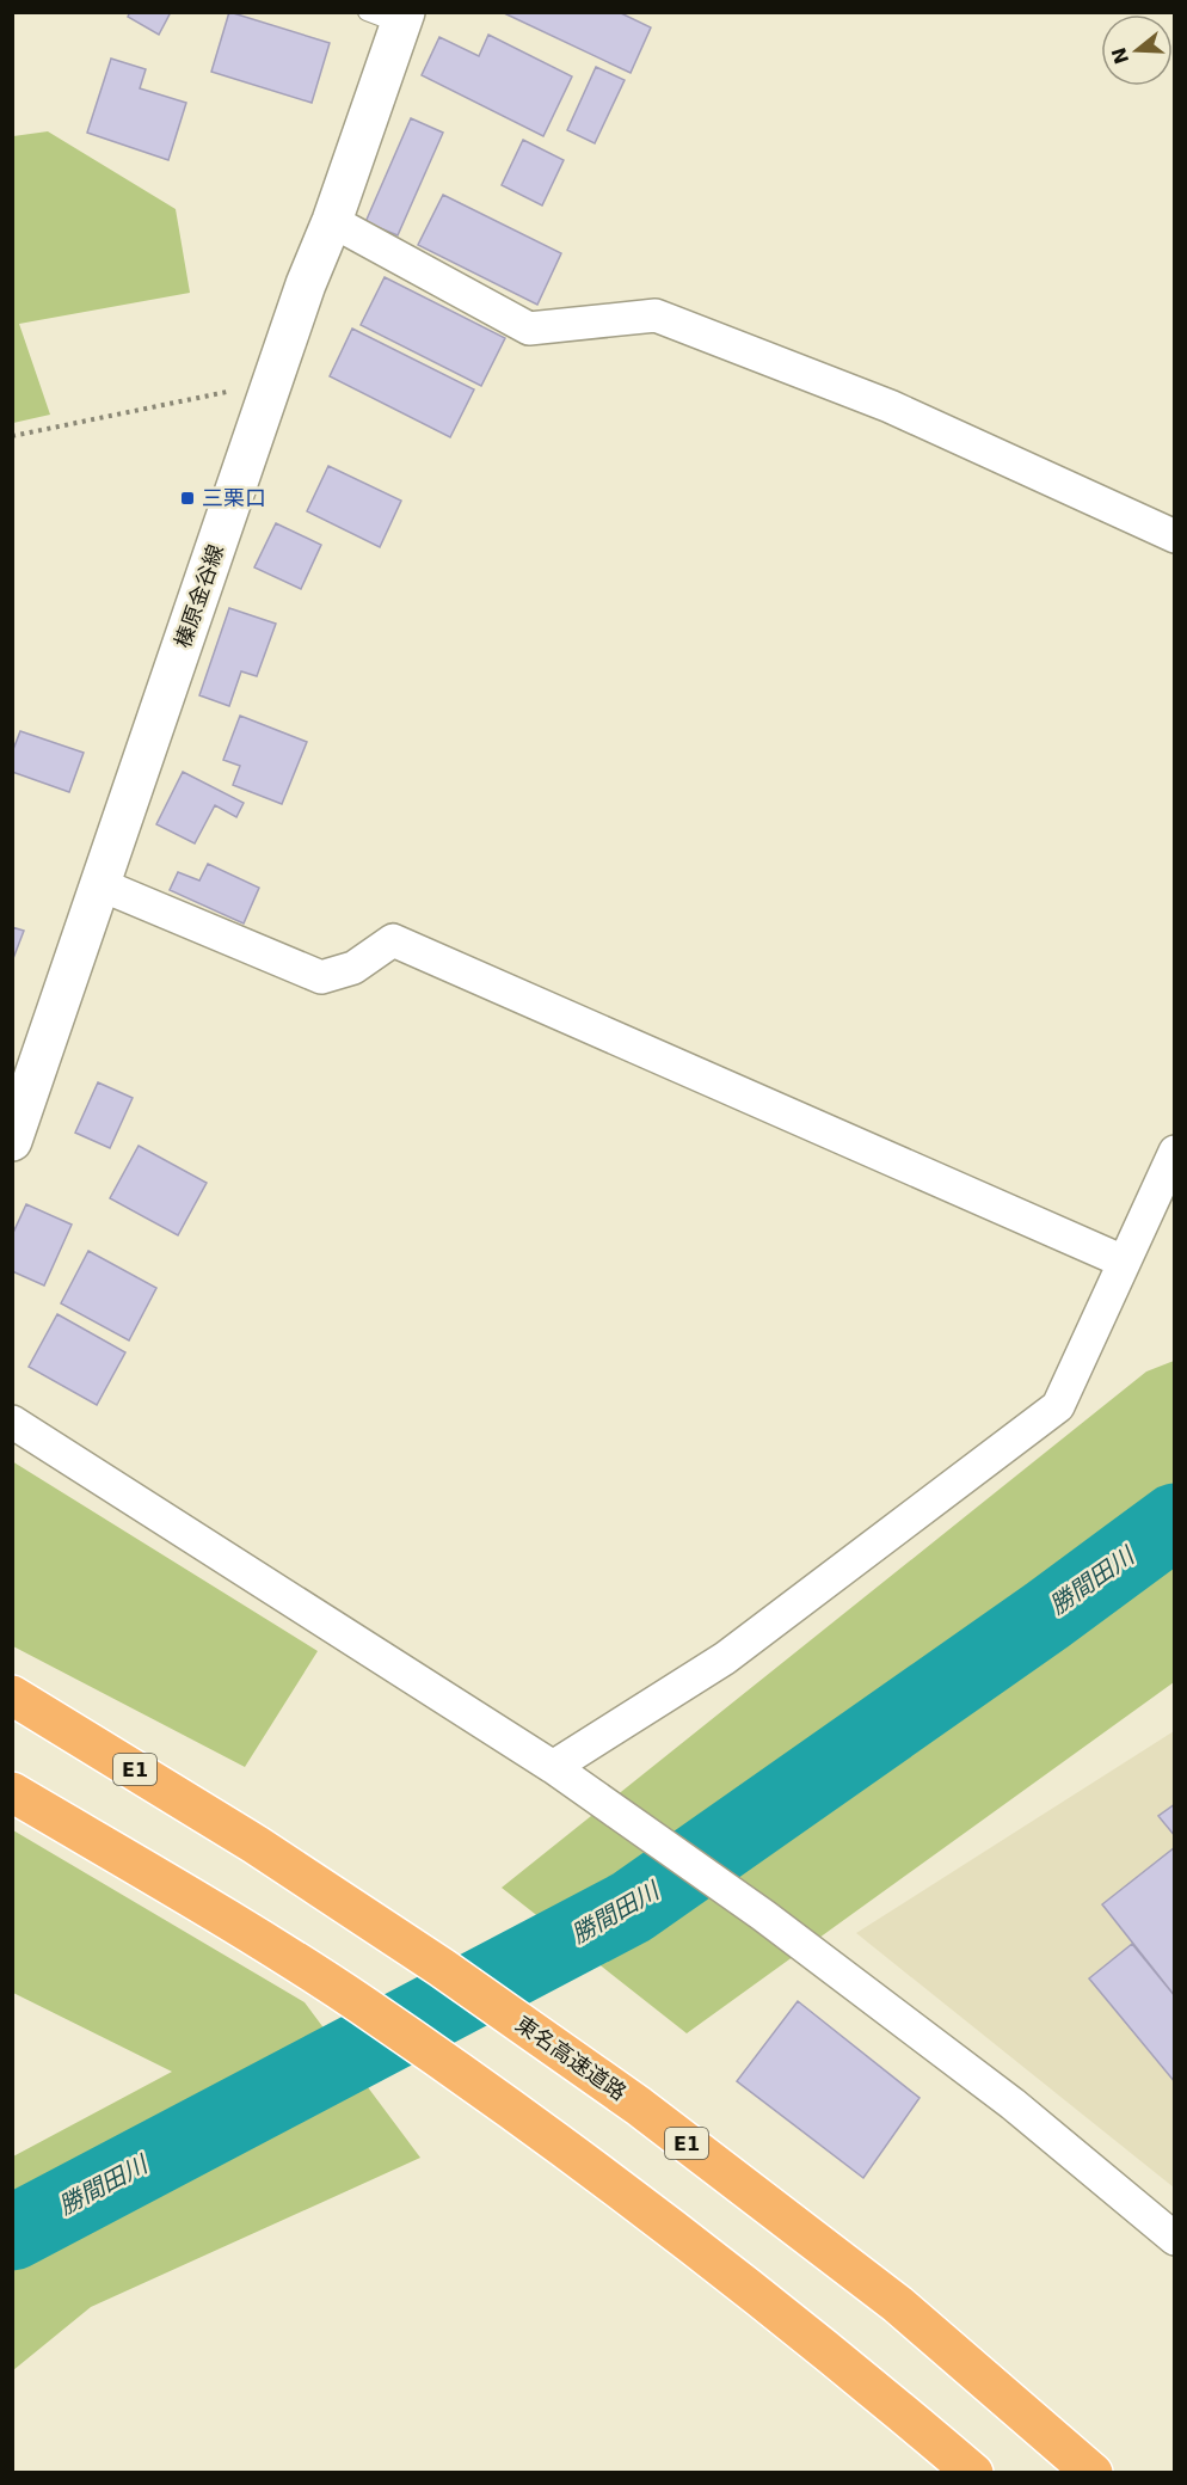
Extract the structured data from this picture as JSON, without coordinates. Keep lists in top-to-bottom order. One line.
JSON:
{"streets":{"highway":["E1","東名高速道路"],"main road":["榛原金谷線"]},"water":["勝間田川"],"places":{"transit":["三栗口"]},"north":"left"}
